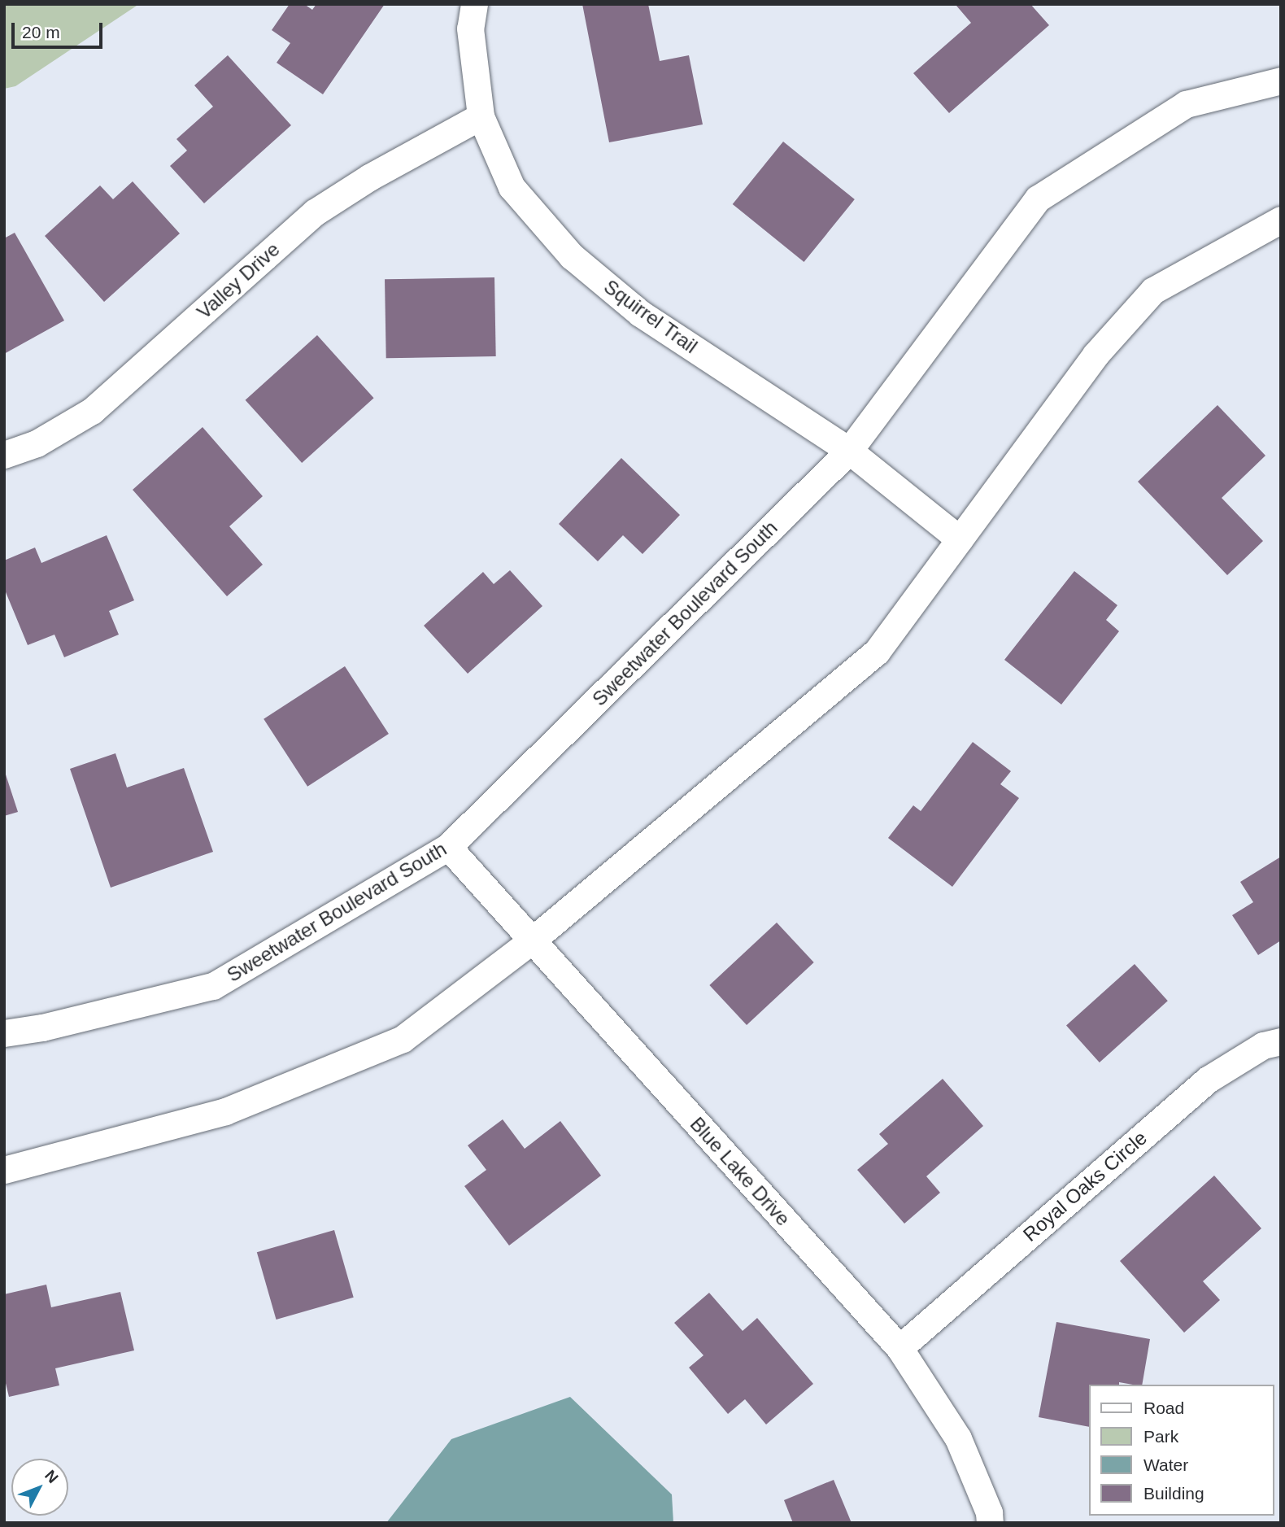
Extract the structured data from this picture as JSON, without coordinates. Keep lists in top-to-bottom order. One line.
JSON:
{"streets":{"street":["Valley Drive","Squirrel Trail","Sweetwater Boulevard South","Blue Lake Drive","Royal Oaks Circle"]},"crossings":[["Valley Drive","Squirrel Trail"],["Squirrel Trail","Sweetwater Boulevard South"],["Sweetwater Boulevard South","Blue Lake Drive"],["Blue Lake Drive","Royal Oaks Circle"]],"legend":["Road","Park","Water","Building"],"scale_bar":"20 m","north":"top right"}
